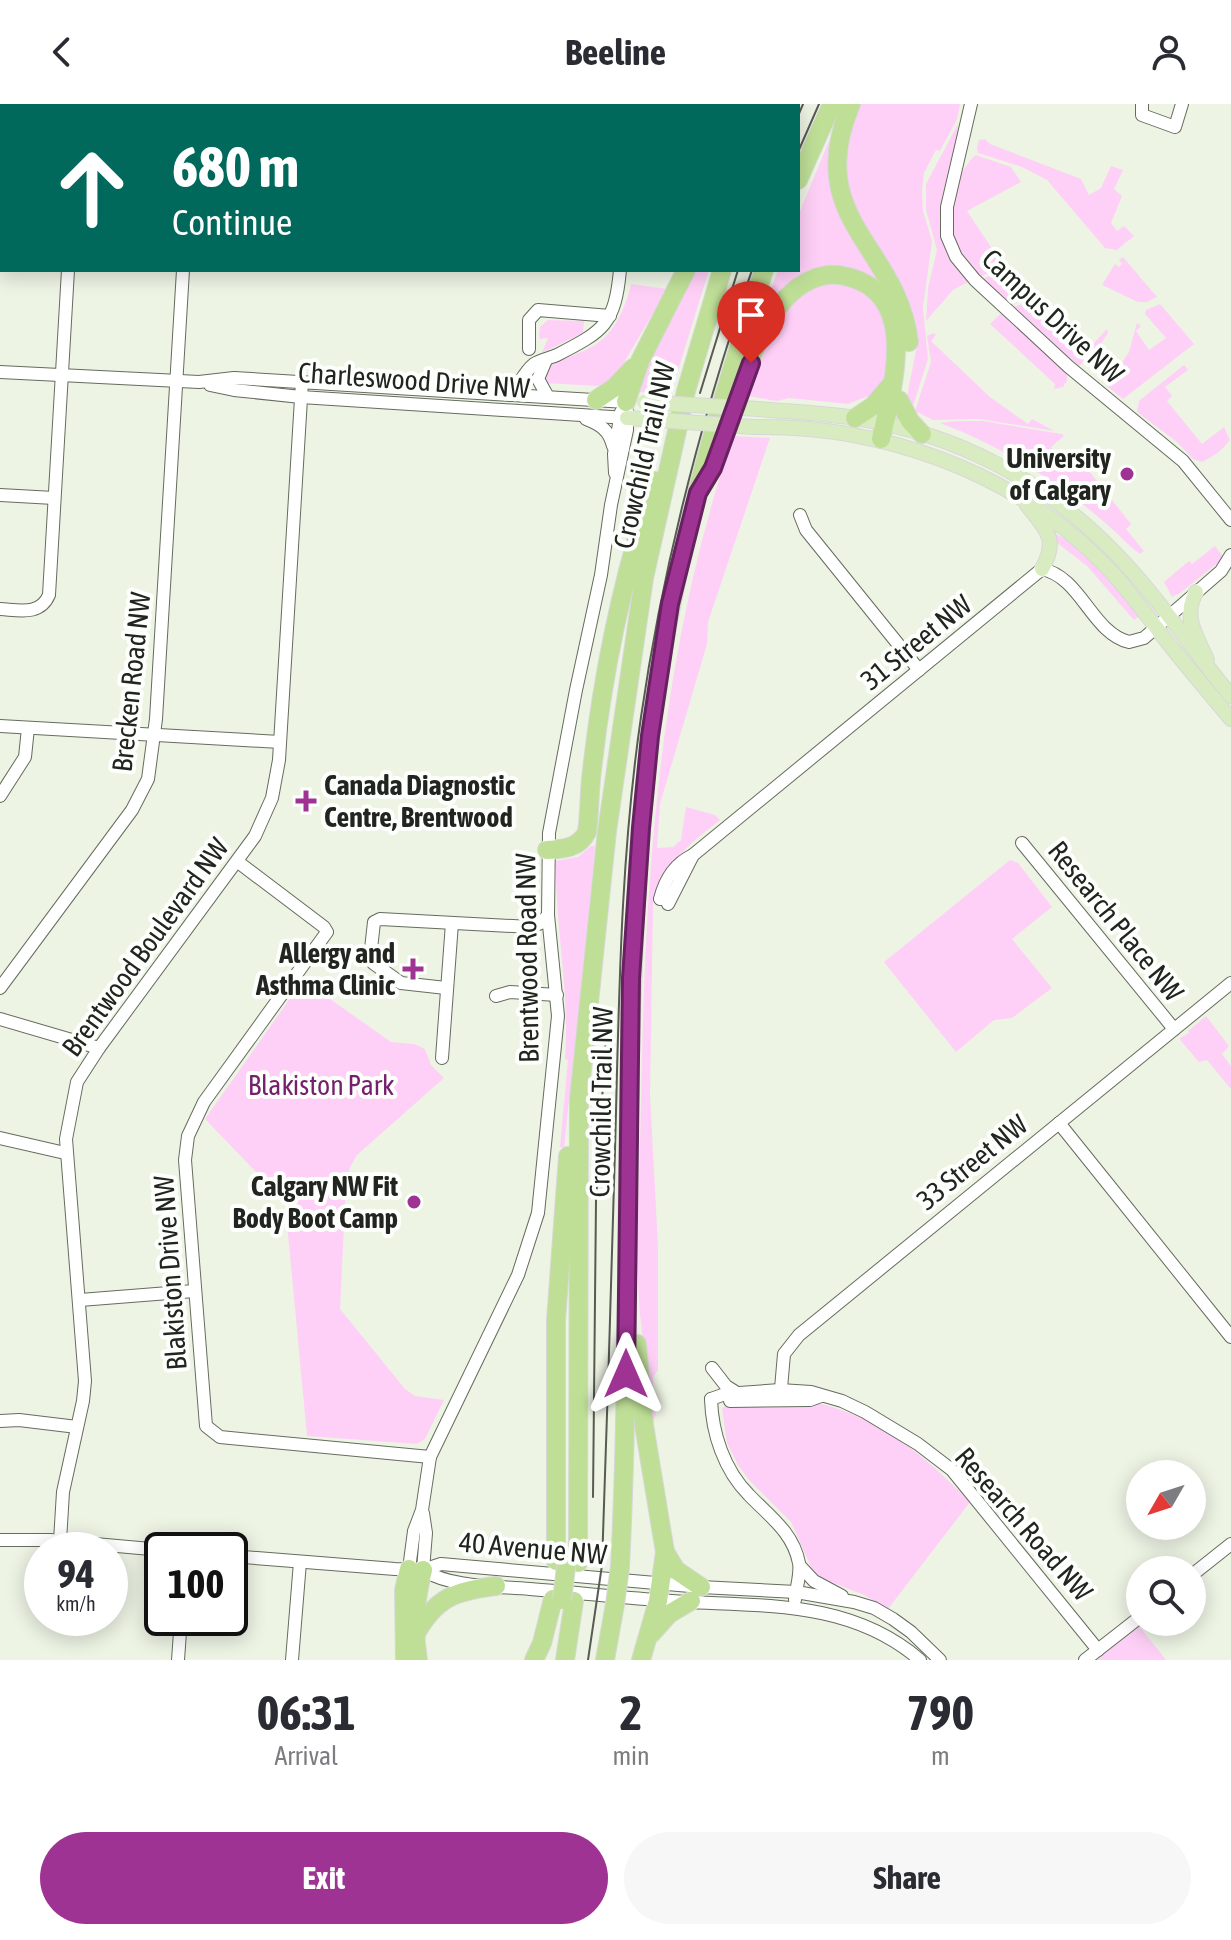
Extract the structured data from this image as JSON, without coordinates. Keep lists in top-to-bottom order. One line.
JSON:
{"streets":{"highway":["Crowchild Trail NW"],"street":["Campus Drive NW","Charleswood Drive NW","31 Street NW","Brecken Road NW","Research Place NW","Brentwood Boulevard NW","Brentwood Road NW","33 Street NW","Blakiston Drive NW","Research Road NW","40 Avenue NW"]},"crossings":[["Charleswood Drive NW","Brecken Road NW"],["Charleswood Drive NW","Brentwood Boulevard NW"],["Charleswood Drive NW","Brentwood Road NW"],["Research Place NW","33 Street NW"],["Brentwood Boulevard NW","Blakiston Drive NW"],["Brentwood Road NW","Blakiston Drive NW"],["Brentwood Road NW","40 Avenue NW"],["33 Street NW","Research Road NW"]],"parks":["Blakiston Park"],"places":{"other":["University of Calgary","Calgary NW Fit Body Boot Camp"],"health":["Canada Diagnostic Centre, Brentwood","Allergy and Asthma Clinic"]},"north":"bottom left","page":{"header":"Beeline","turn":["680 m","Continue"],"speed":"94 km/h","limit":"100","eta":["06:31","Arrival","2","min","790","m"],"buttons":["Exit","Share"]}}
